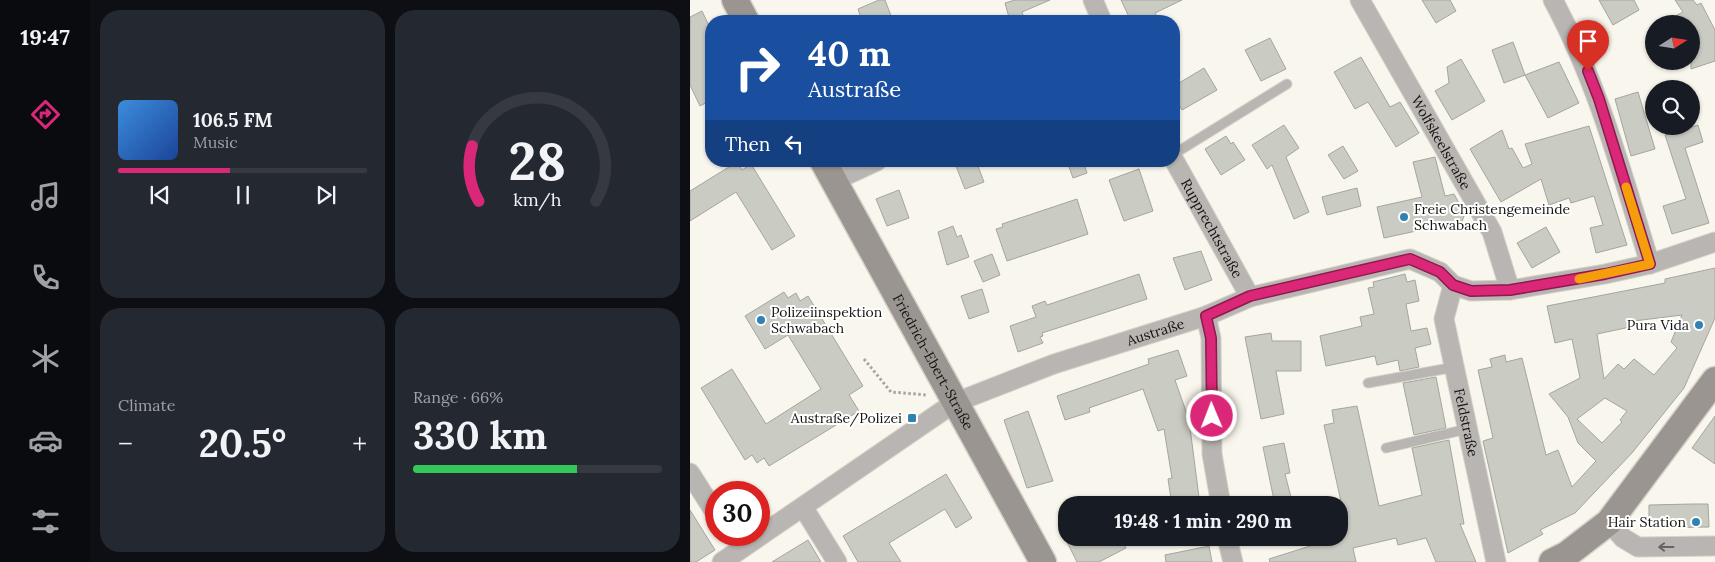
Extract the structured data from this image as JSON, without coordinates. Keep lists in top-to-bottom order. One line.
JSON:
{"streets":{"street":["Wolfskeelstraße","Rupprechtstraße","Austraße","Friedrich-Ebert-Straße","Feldstraße"]},"crossings":[["Wolfskeelstraße","Austraße"],["Rupprechtstraße","Austraße"],["Austraße","Friedrich-Ebert-Straße"],["Austraße","Feldstraße"]],"places":{"other":["Freie Christengemeinde Schwabach","Polizeiinspektion Schwabach","Pura Vida","Hair Station"],"transit":["Austraße/Polizei"]},"north":"right","page":{"tabs":"19:47","turn":["40 m","Austraße"],"song":["106.5 FM","Music"],"then":"Then","tile":["Climate",["Range · 66%","330 km"]],"heat":["−","20.5°","+"],"limit":"30","trip":"19:48 · 1 min · 290 m","gauge":["28","km/h"]}}
